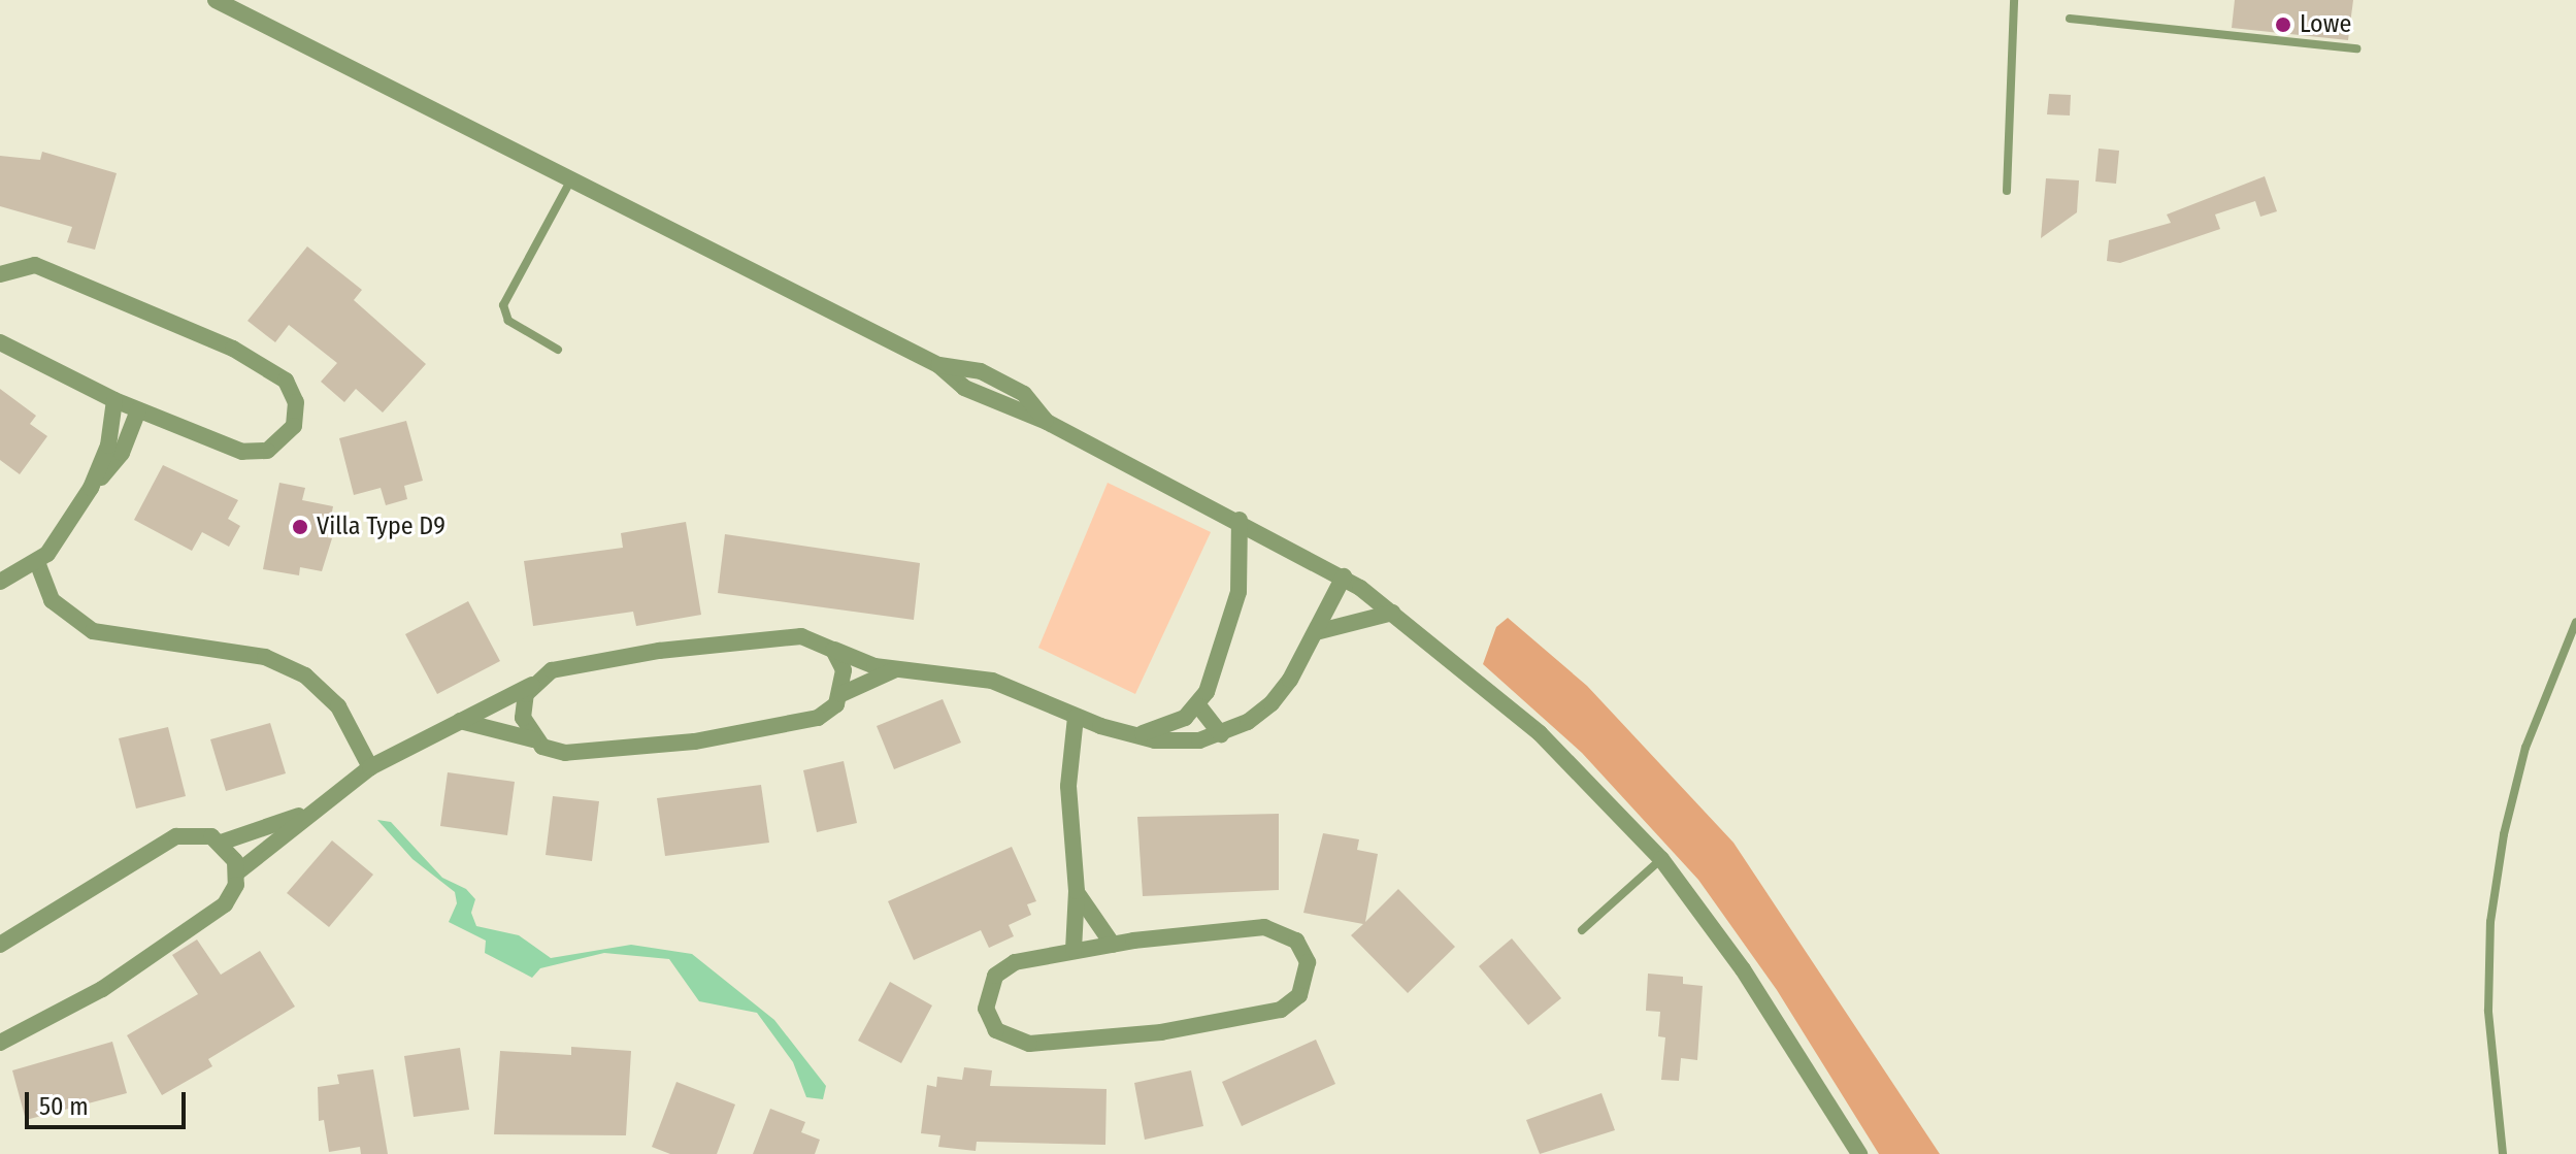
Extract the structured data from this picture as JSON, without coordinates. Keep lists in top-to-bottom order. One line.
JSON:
{"places":["Lowe","Villa Type D9"],"scale_bar":"50 m"}
